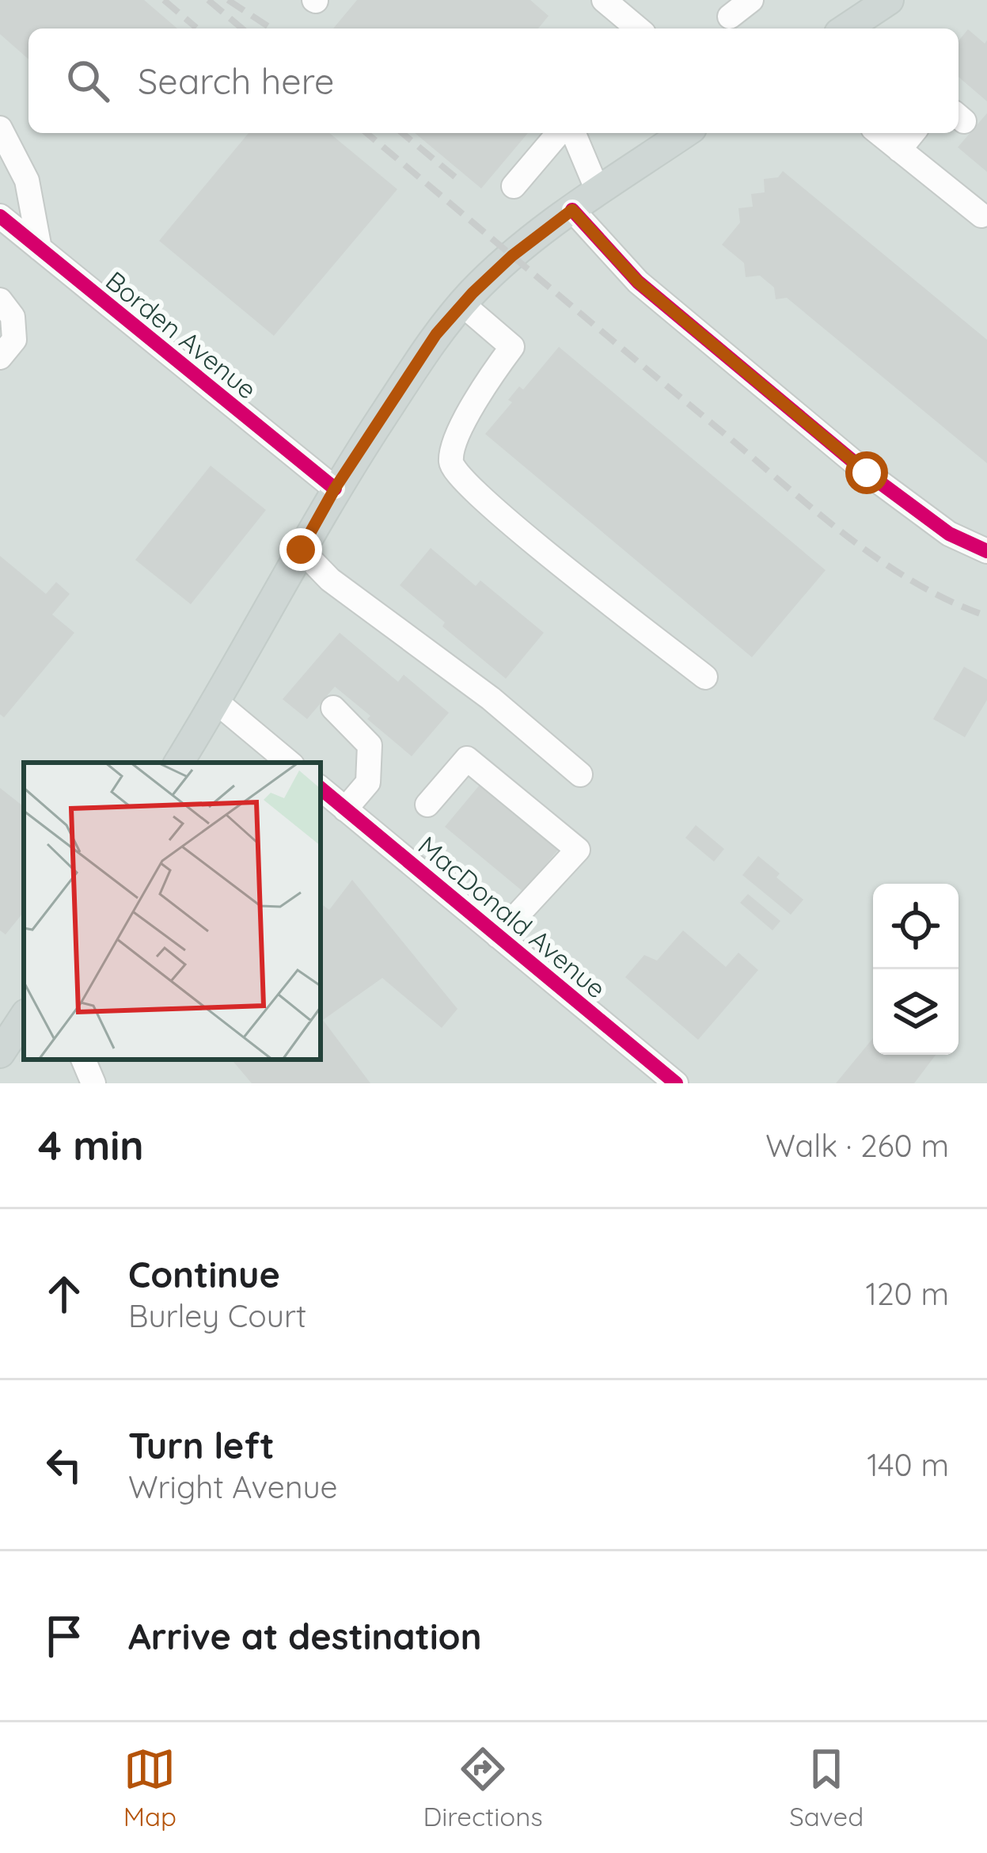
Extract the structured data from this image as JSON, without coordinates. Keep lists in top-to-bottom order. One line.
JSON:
{"streets":{"street":["Borden Avenue","MacDonald Avenue"]},"page":{"search":"Search here","heading":["4 min","Walk · 260 m"],"list":[["Continue","Burley Court","120 m"],["Turn left","Wright Avenue","140 m"],"Arrive at destination"],"nav":["Map","Directions","Saved"]}}
